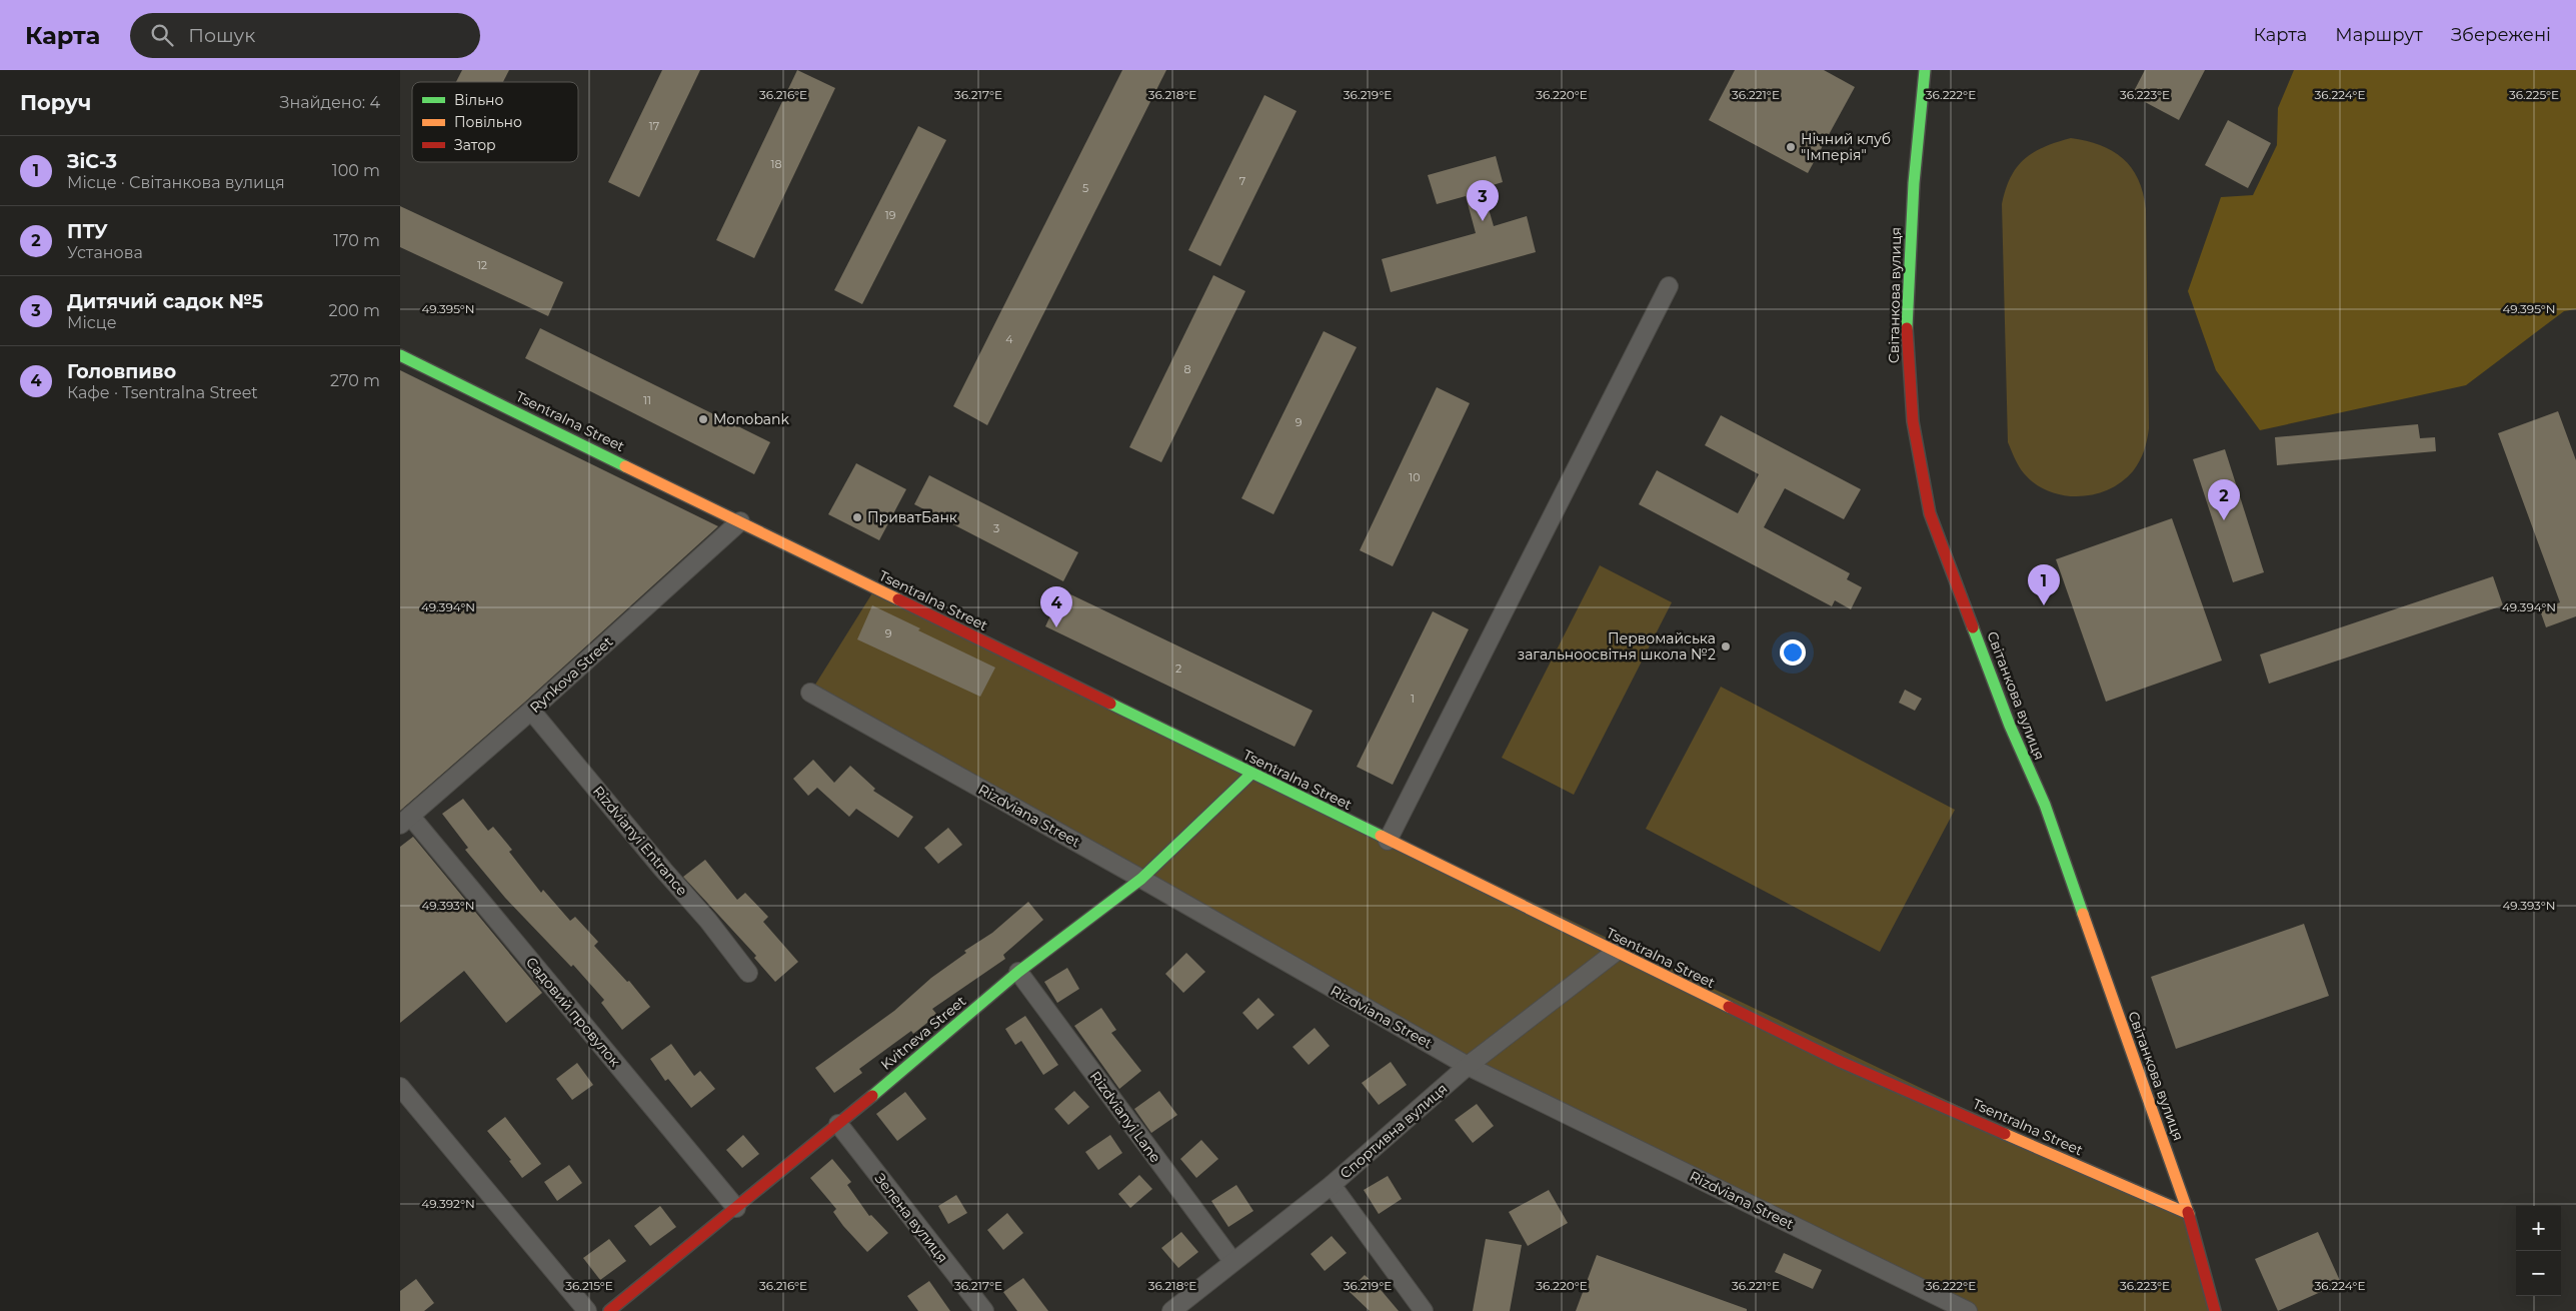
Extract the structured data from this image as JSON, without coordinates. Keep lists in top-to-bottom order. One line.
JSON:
{"streets":{"street":["Світанкова вулиця","Tsentralna Street","Rynkova Street","Rizdviana Street","Rizdvianyi Entrance","Садовий провулок","Kvitneva Street","Rizdvianyi Lane","Спортивна вулиця","Зелена вулиця"]},"crossings":[["Світанкова вулиця","Tsentralna Street"],["Tsentralna Street","Rynkova Street"],["Tsentralna Street","Kvitneva Street"],["Tsentralna Street","Спортивна вулиця"],["Rynkova Street","Rizdvianyi Entrance"],["Rynkova Street","Садовий провулок"],["Rizdviana Street","Kvitneva Street"],["Rizdviana Street","Спортивна вулиця"],["Садовий провулок","Kvitneva Street"],["Kvitneva Street","Rizdvianyi Lane"],["Kvitneva Street","Зелена вулиця"],["Rizdvianyi Lane","Спортивна вулиця"]],"places":["Нічний клуб \"Імперія\"","Monobank","ПриватБанк","Первомайська загальноосвітня школа №2"],"house_numbers":["17","18","7","5","19","12","4","8","11","9","10","3","9","2","1"],"legend":["Вільно","Повільно","Затор"],"page":{"header":"Карта","search":"Пошук","nav":["Карта","Маршрут","Збережені"],"heading":["Поруч","Знайдено: 4"],"list":[{"mark":"1","name":"ЗіС-3","note":"Місце · Світанкова вулиця","value":"100 m"},{"mark":"2","name":"ПТУ","note":"Установа","value":"170 m"},{"mark":"3","name":"Дитячий садок №5","note":"Місце","value":"200 m"},{"mark":"4","name":"Головпиво","note":"Кафе · Tsentralna Street","value":"270 m"}],"pins":["3","2","1","4"],"map_buttons":["+","−"]},"coordinates":["36.216°E","36.217°E","36.218°E","36.219°E","36.220°E","36.221°E","36.222°E","36.223°E","36.224°E","36.225°E","49.395°N","49.394°N","49.393°N","49.392°N","36.215°E"]}
